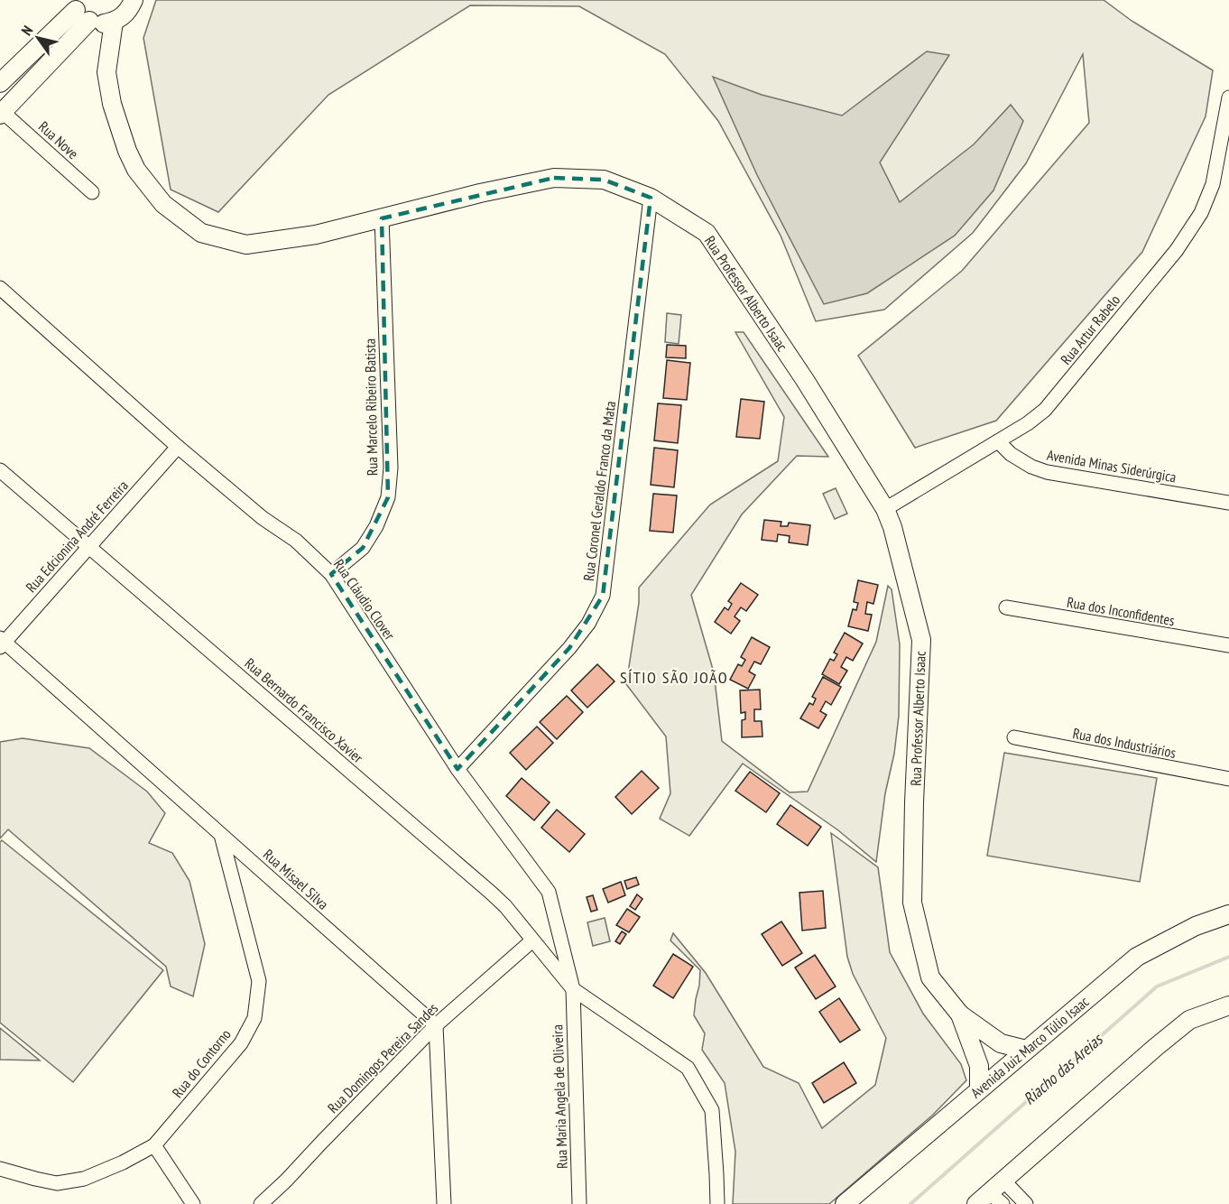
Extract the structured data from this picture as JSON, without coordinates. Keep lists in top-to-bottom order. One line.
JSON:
{"streets":{"main road":["Rua Professor Alberto Isaac","Avenida Juiz Marco Túlio Isaac"],"street":["Rua Nove","Rua Artur Rabelo","Rua Marcelo Ribeiro Batista","Avenida Minas Siderúrgica","Rua Coronel Geraldo Franco da Mata","Rua Edcionina André Ferreira","Rua Cláudio Clover","Rua dos Inconfidentes","Rua Bernardo Francisco Xavier","Rua dos Industriários","Rua Misael Silva","Rua Domingos Pereira Sandes","Rua do Contorno","Rua Maria Angela de Oliveira"]},"crossings":[["Rua Professor Alberto Isaac","Rua Artur Rabelo"],["Rua Professor Alberto Isaac","Rua Marcelo Ribeiro Batista"],["Rua Professor Alberto Isaac","Rua Coronel Geraldo Franco da Mata"],["Rua Artur Rabelo","Avenida Minas Siderúrgica"],["Rua Marcelo Ribeiro Batista","Rua Cláudio Clover"],["Rua Coronel Geraldo Franco da Mata","Rua Cláudio Clover"],["Rua Edcionina André Ferreira","Rua Cláudio Clover"],["Rua Edcionina André Ferreira","Rua Bernardo Francisco Xavier"],["Rua Edcionina André Ferreira","Rua Misael Silva"],["Rua Cláudio Clover","Rua Bernardo Francisco Xavier"],["Rua Cláudio Clover","Rua Maria Angela de Oliveira"],["Rua Bernardo Francisco Xavier","Rua Domingos Pereira Sandes"],["Rua Bernardo Francisco Xavier","Rua Maria Angela de Oliveira"],["Rua Misael Silva","Rua Domingos Pereira Sandes"],["Rua Misael Silva","Rua do Contorno"]],"districts":["SÍTIO SÃO JOÃO"],"water":["Riacho das Areias"],"north":"top left"}
